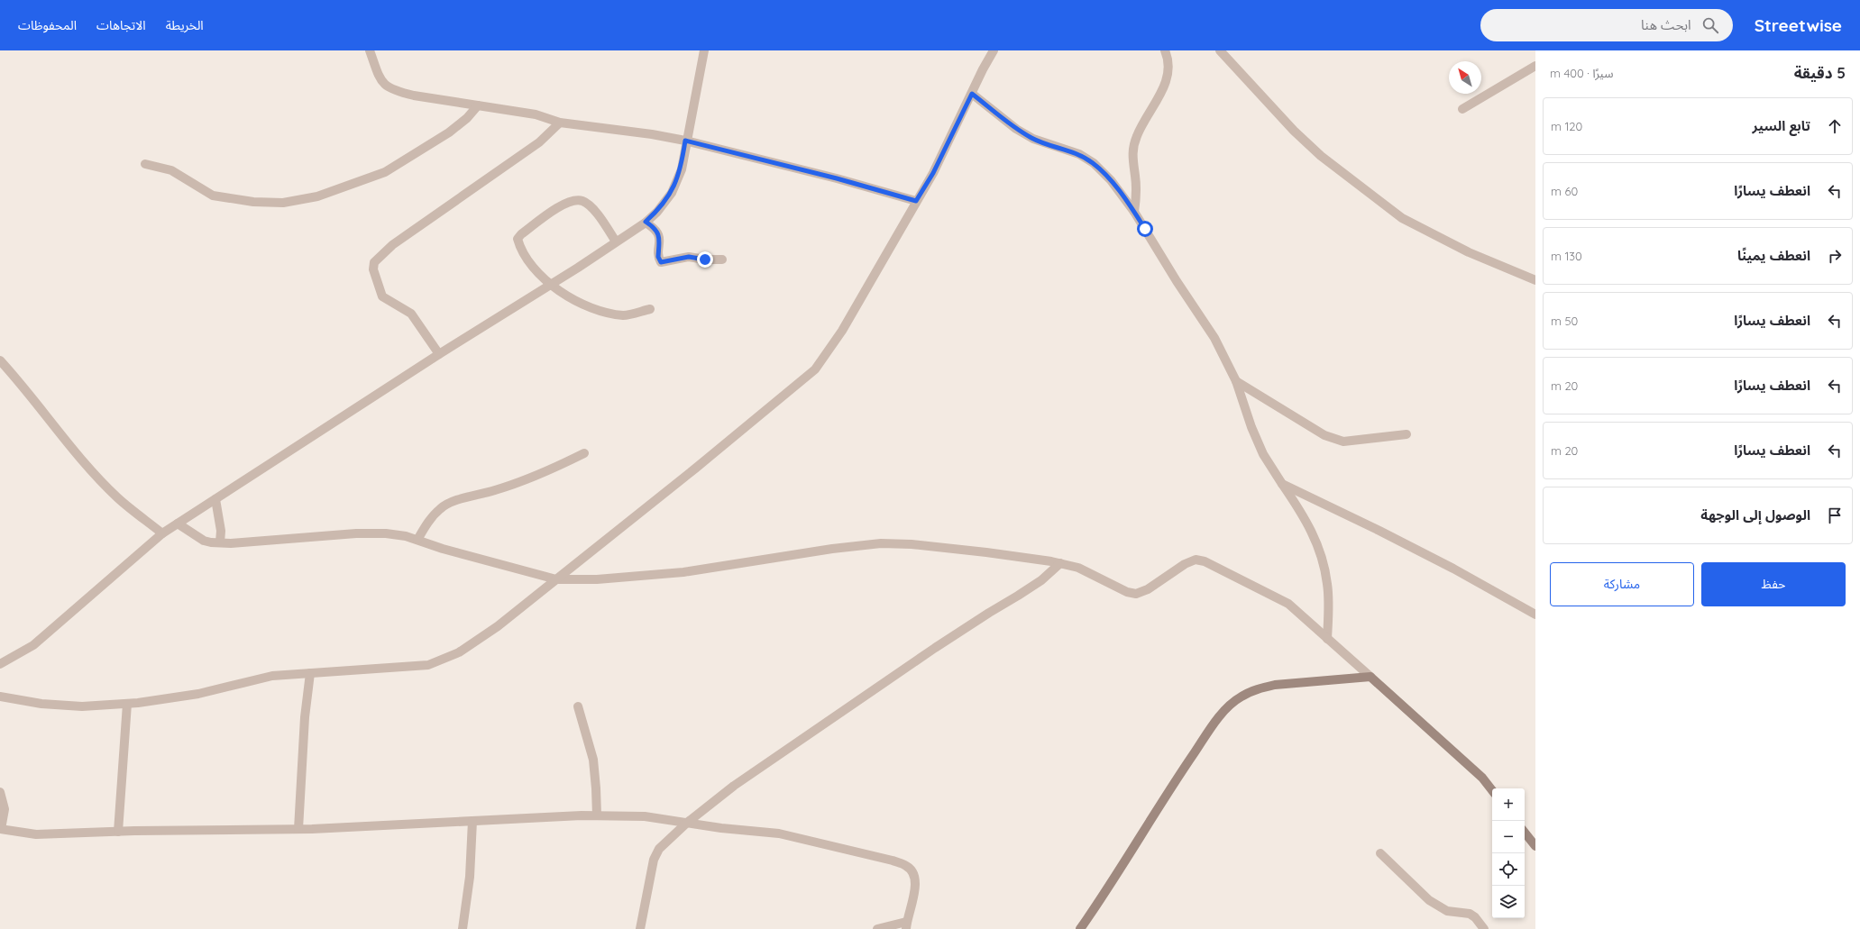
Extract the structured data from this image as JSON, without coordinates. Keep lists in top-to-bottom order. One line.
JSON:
{"north":"top left","page":{"header":"Streetwise","search":"ابحث هنا","nav":["الخريطة","الاتجاهات","المحفوظات"],"heading":["5 دقيقة","سيرًا · 400 m"],"list":[["تابع السير","120 m"],["انعطف يسارًا","60 m"],["انعطف يمينًا","130 m"],["انعطف يسارًا","50 m"],["انعطف يسارًا","20 m"],["انعطف يسارًا","20 m"],"الوصول إلى الوجهة"],"buttons":["حفظ","مشاركة"],"map_buttons":["+","−"]}}
